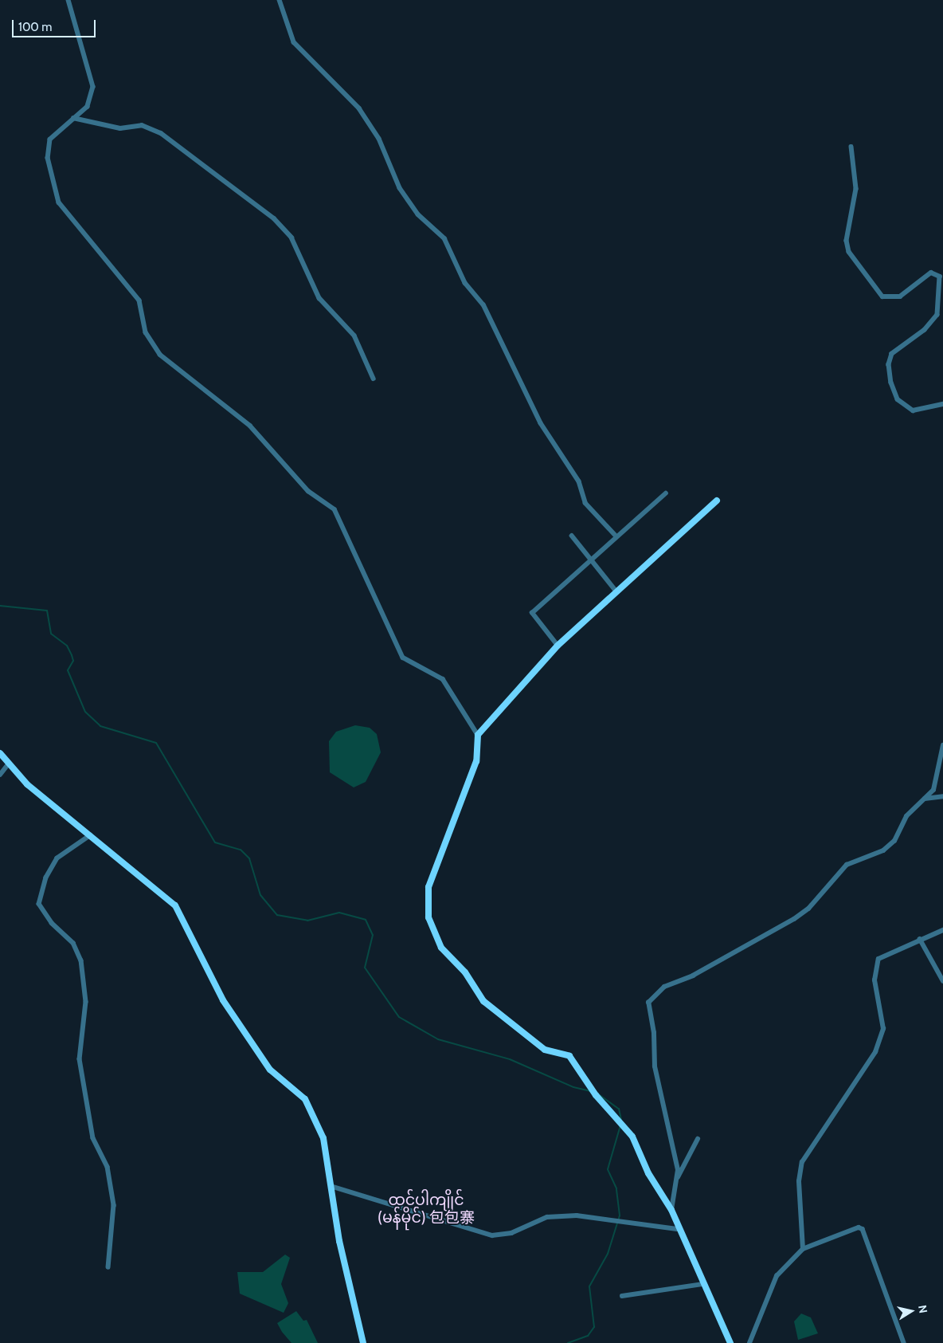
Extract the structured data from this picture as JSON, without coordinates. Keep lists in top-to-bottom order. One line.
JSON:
{"districts":["ထင်ပါကျိုင် (မန်မိုင်) 包包寨"],"scale_bar":"100 m","north":"right"}
